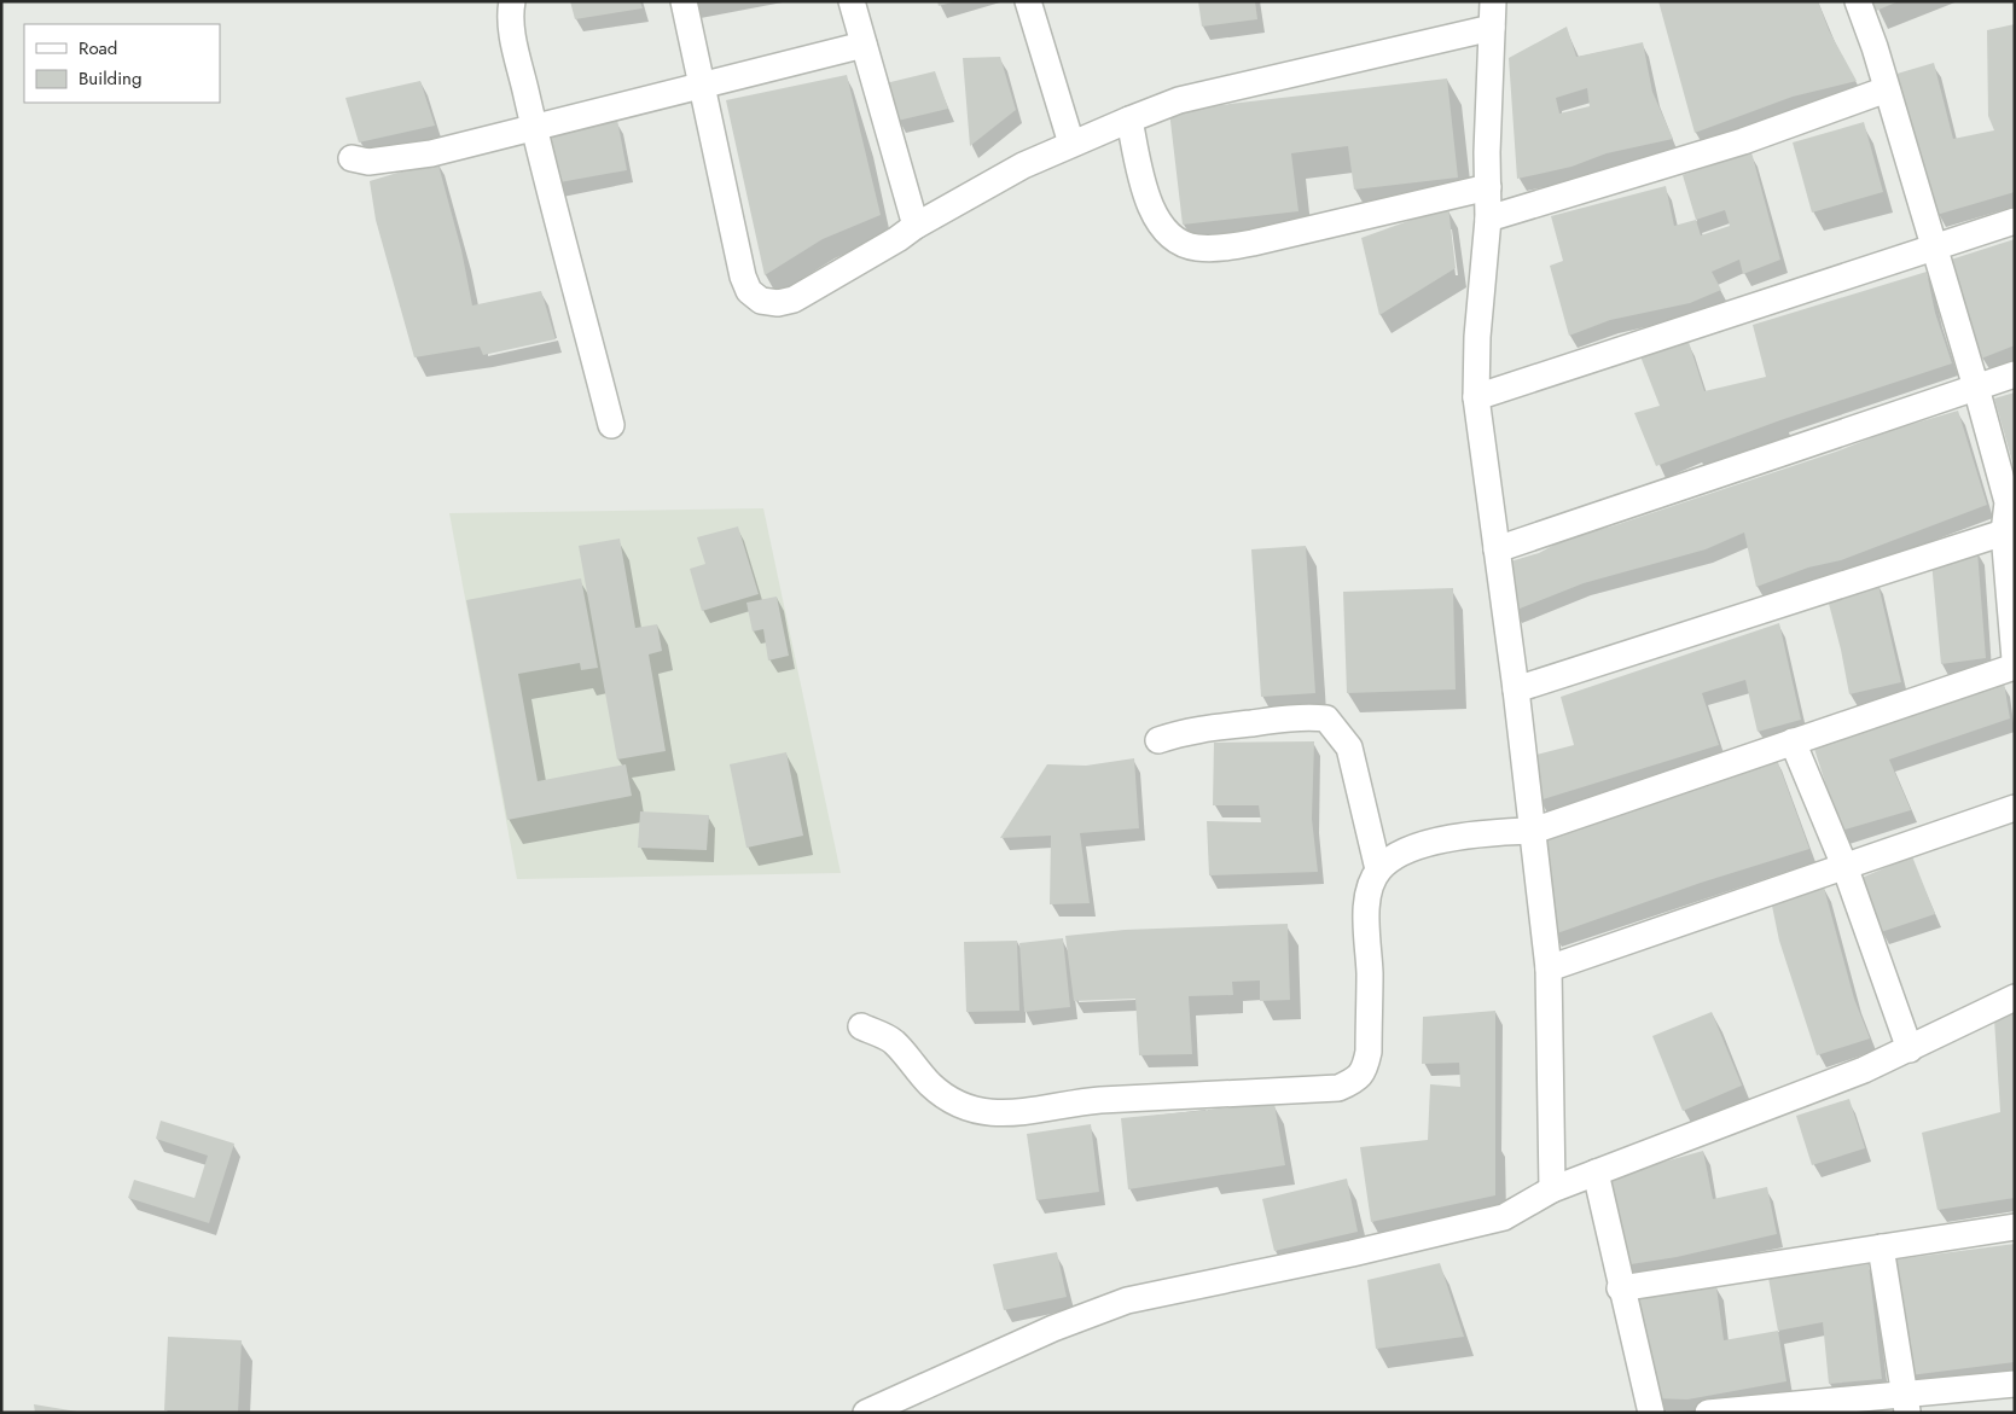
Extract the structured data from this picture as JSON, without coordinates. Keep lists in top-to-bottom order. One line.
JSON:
{"legend":["Road","Building"]}
